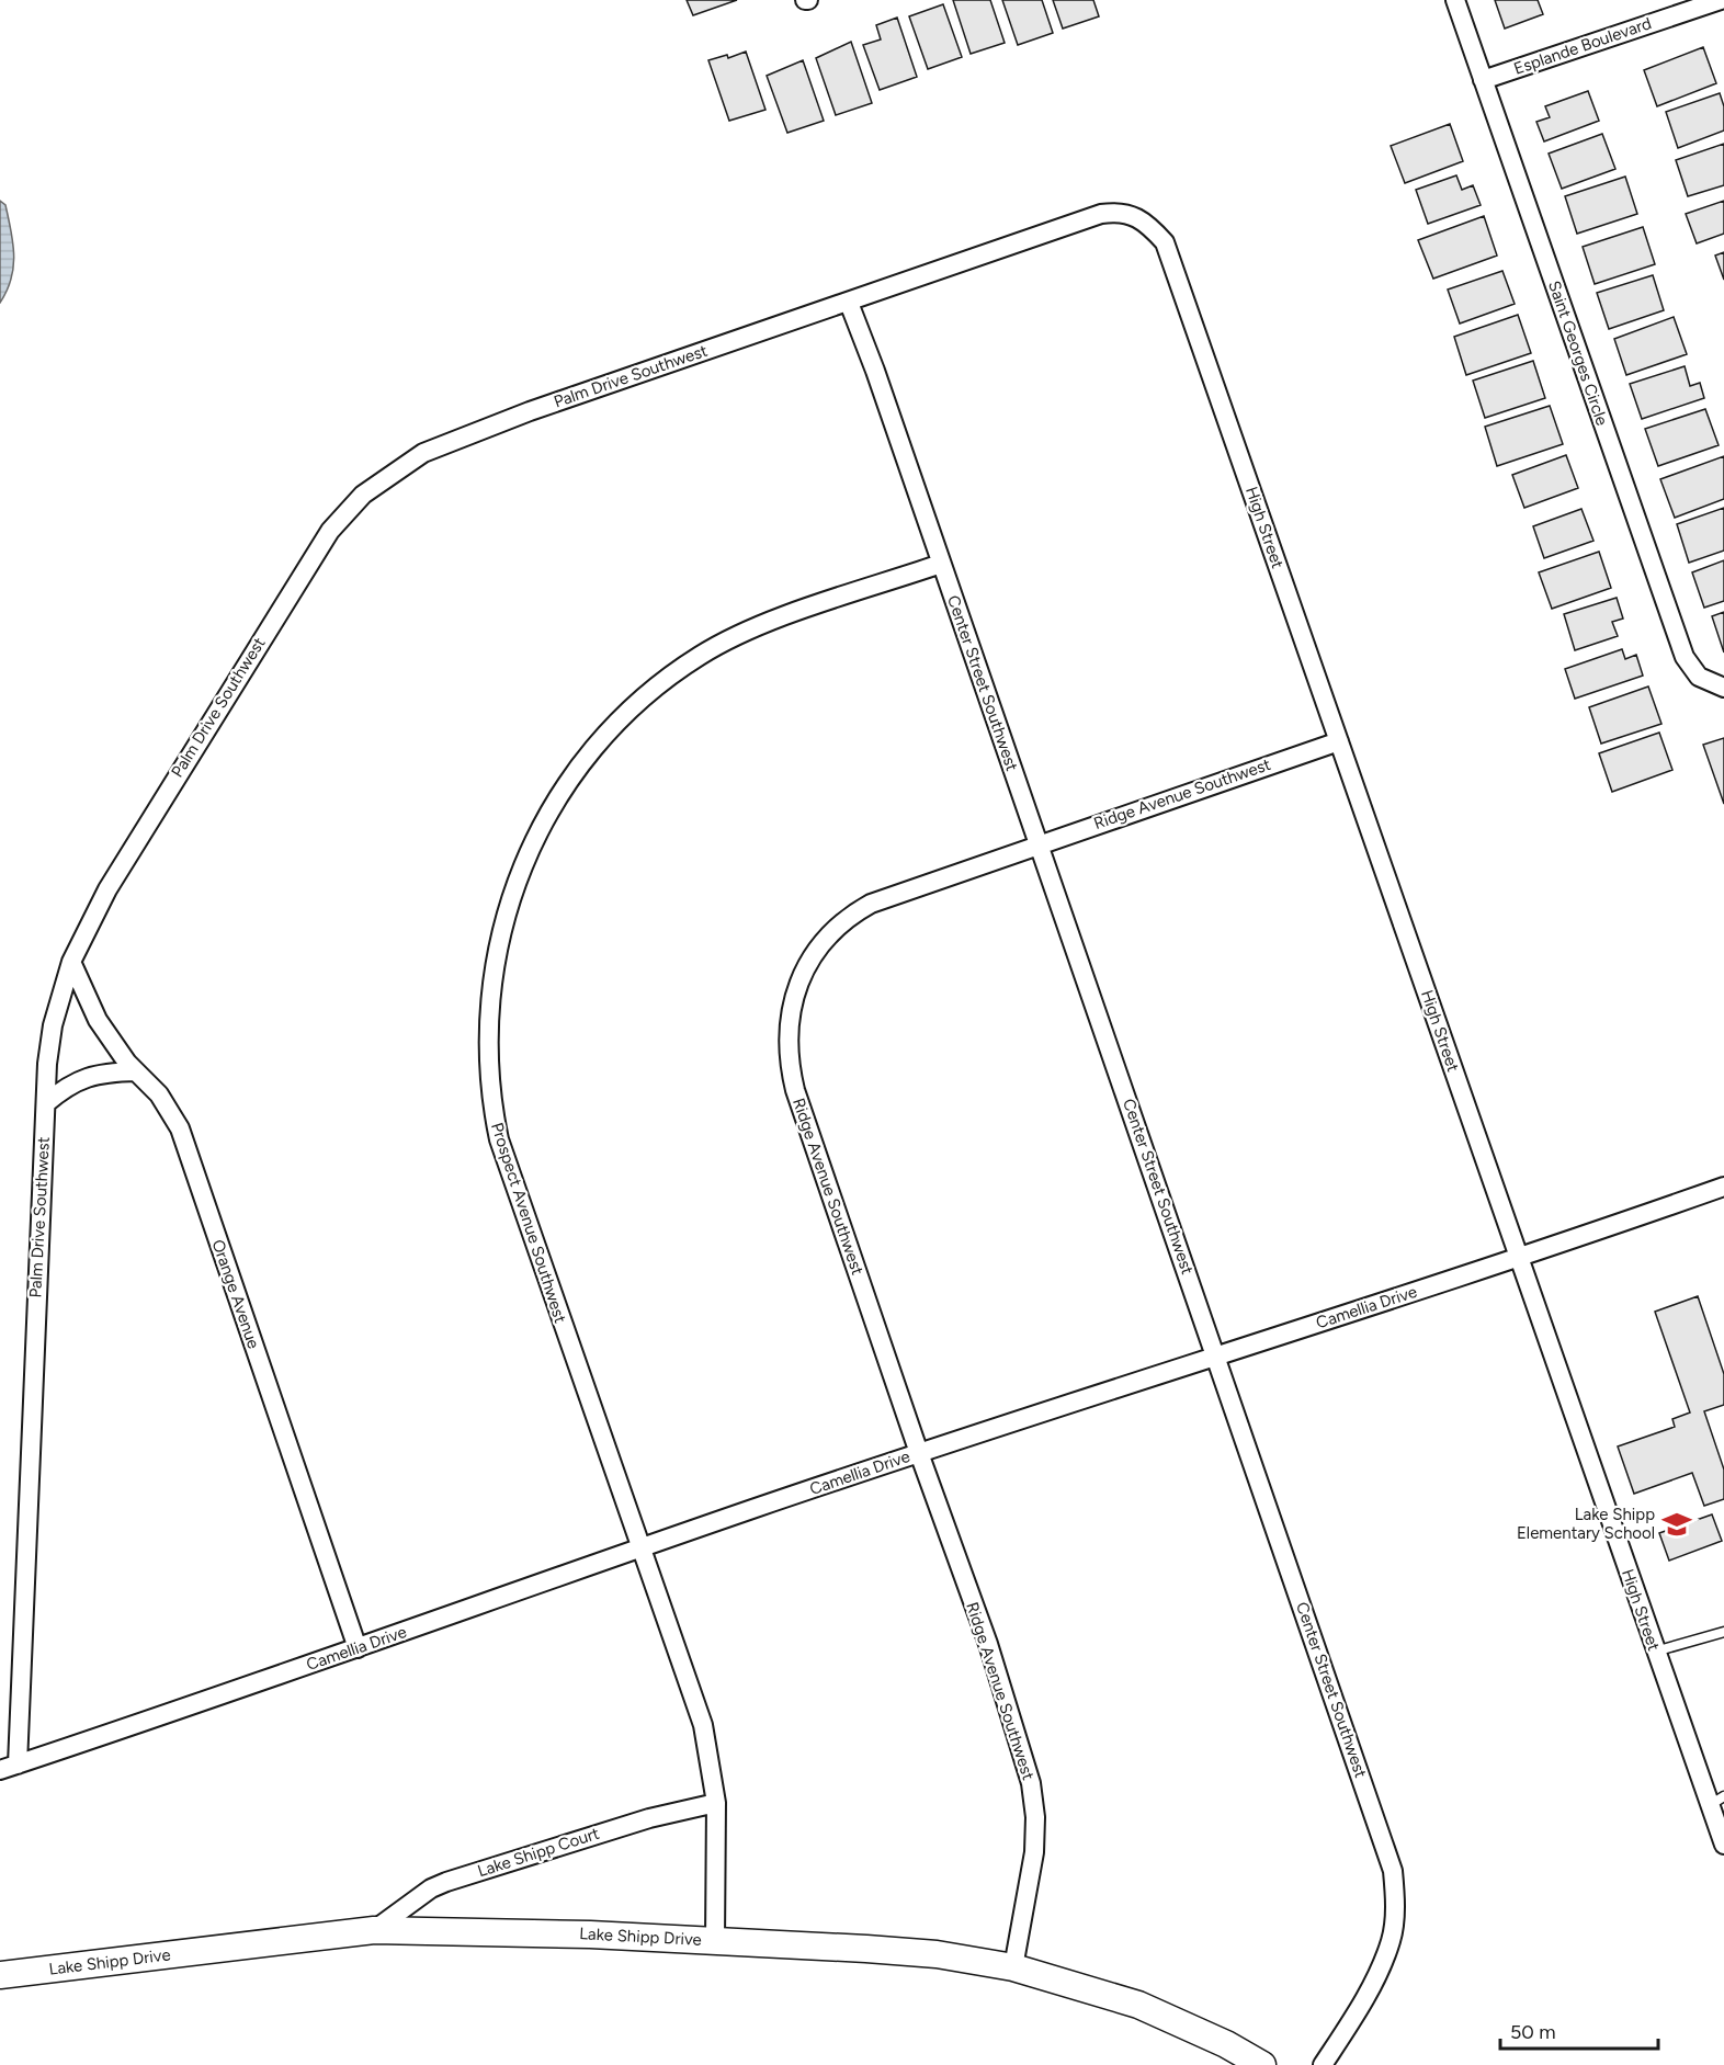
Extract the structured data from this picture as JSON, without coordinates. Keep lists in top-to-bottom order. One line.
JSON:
{"streets":{"street":["Esplande Boulevard","Saint Georges Circle","Palm Drive Southwest","High Street","Center Street Southwest","Ridge Avenue Southwest","Prospect Avenue Southwest","Orange Avenue","Camellia Drive","Lake Shipp Court","Lake Shipp Drive"]},"crossings":[["Esplande Boulevard","Saint Georges Circle"],["Palm Drive Southwest","High Street"],["Palm Drive Southwest","Center Street Southwest"],["Palm Drive Southwest","Orange Avenue"],["Palm Drive Southwest","Camellia Drive"],["High Street","Ridge Avenue Southwest"],["High Street","Camellia Drive"],["Center Street Southwest","Ridge Avenue Southwest"],["Center Street Southwest","Prospect Avenue Southwest"],["Center Street Southwest","Camellia Drive"],["Ridge Avenue Southwest","Camellia Drive"],["Ridge Avenue Southwest","Lake Shipp Drive"],["Prospect Avenue Southwest","Camellia Drive"],["Prospect Avenue Southwest","Lake Shipp Court"],["Prospect Avenue Southwest","Lake Shipp Drive"],["Orange Avenue","Camellia Drive"],["Lake Shipp Court","Lake Shipp Drive"]],"places":{"school or university":["Lake Shipp Elementary School"]},"scale_bar":"50 m"}
